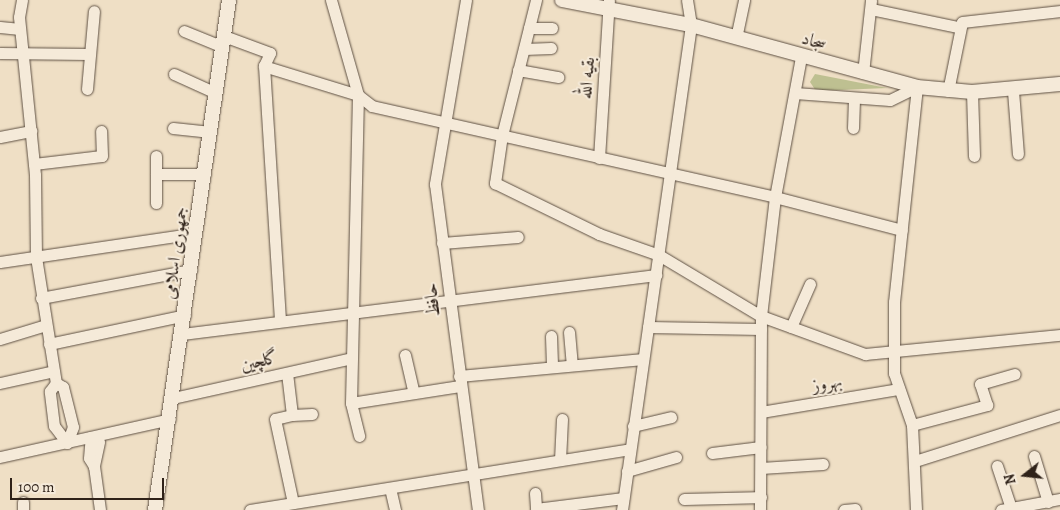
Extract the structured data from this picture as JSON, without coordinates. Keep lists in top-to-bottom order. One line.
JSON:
{"streets":{"street":["سجاد","بقیه الله","جمهوری اسلامی","حافظ","گلچین","بهروز"]},"crossings":[["سجاد","بقیه الله"],["جمهوری اسلامی","گلچین"]],"scale_bar":"100 m","north":"left"}
